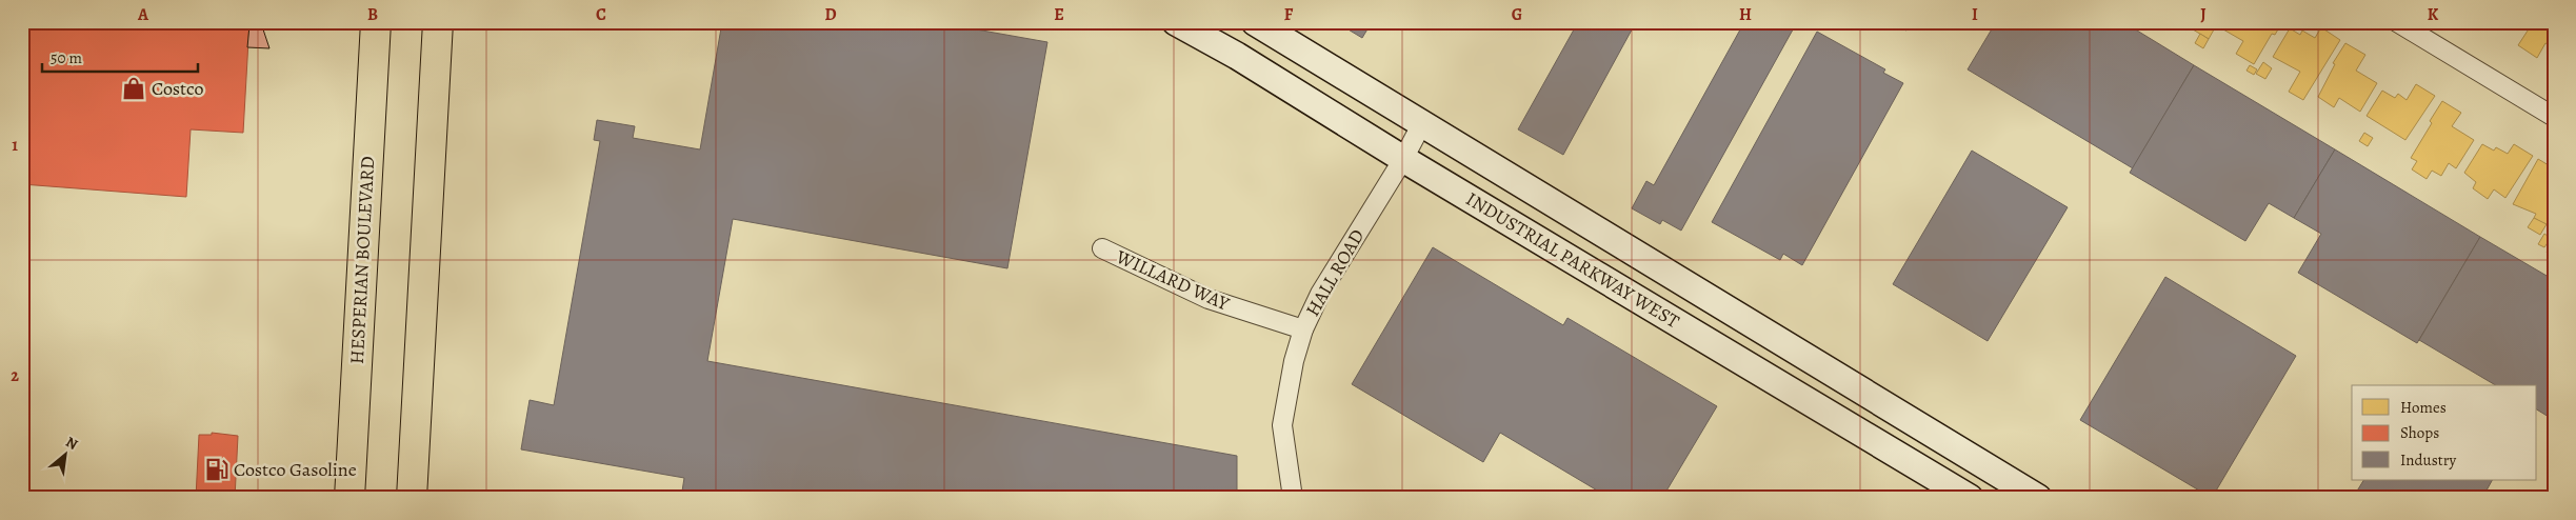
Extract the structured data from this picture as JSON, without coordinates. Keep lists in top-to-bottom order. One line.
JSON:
{"streets":{"main road":["HESPERIAN BOULEVARD","INDUSTRIAL PARKWAY WEST"],"street":["HALL ROAD","WILLARD WAY"]},"crossings":[["INDUSTRIAL PARKWAY WEST","HALL ROAD"],["HALL ROAD","WILLARD WAY"]],"places":{"shop":["Costco"],"fuel station":["Costco Gasoline"]},"legend":["Homes","Shops","Industry"],"scale_bar":"50 m","north":"top right","grid":{"columns":["A","B","C","D","E","F","G","H","I","J","K"],"rows":["1","2"]}}
